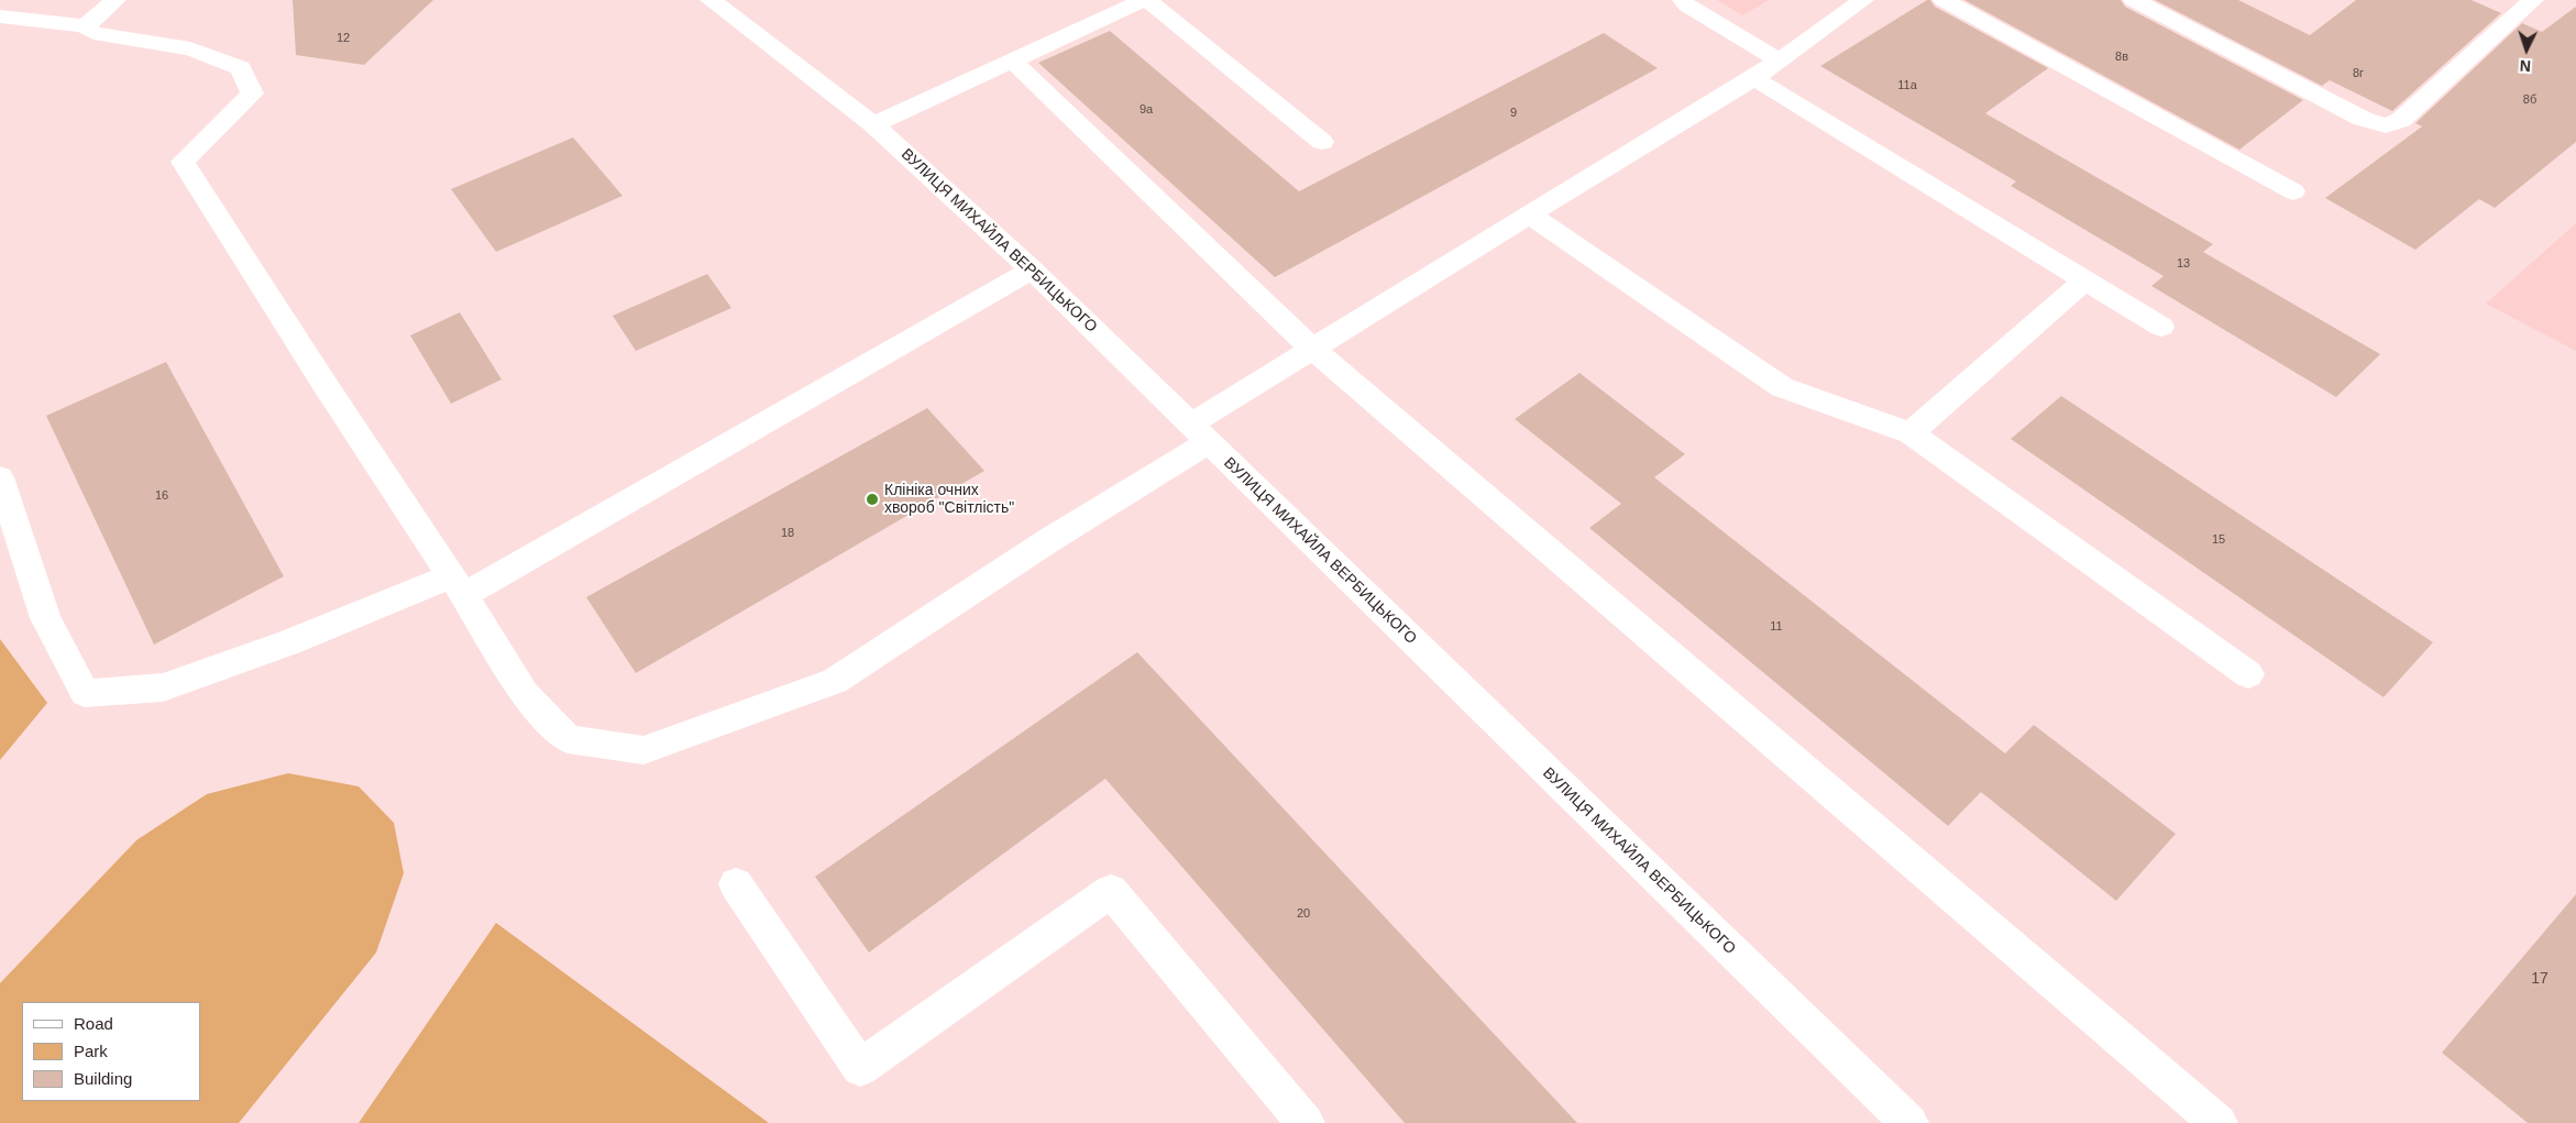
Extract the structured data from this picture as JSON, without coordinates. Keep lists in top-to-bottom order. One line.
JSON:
{"streets":{"street":["ВУЛИЦЯ МИХАЙЛА ВЕРБИЦЬКОГО"]},"places":["Клініка очних хвороб \"Світлість\""],"house_numbers":["12","8в","8г","11а","8б","9а","9","13","16","18","15","11","20","17"],"legend":["Road","Park","Building"],"north":"bottom"}
